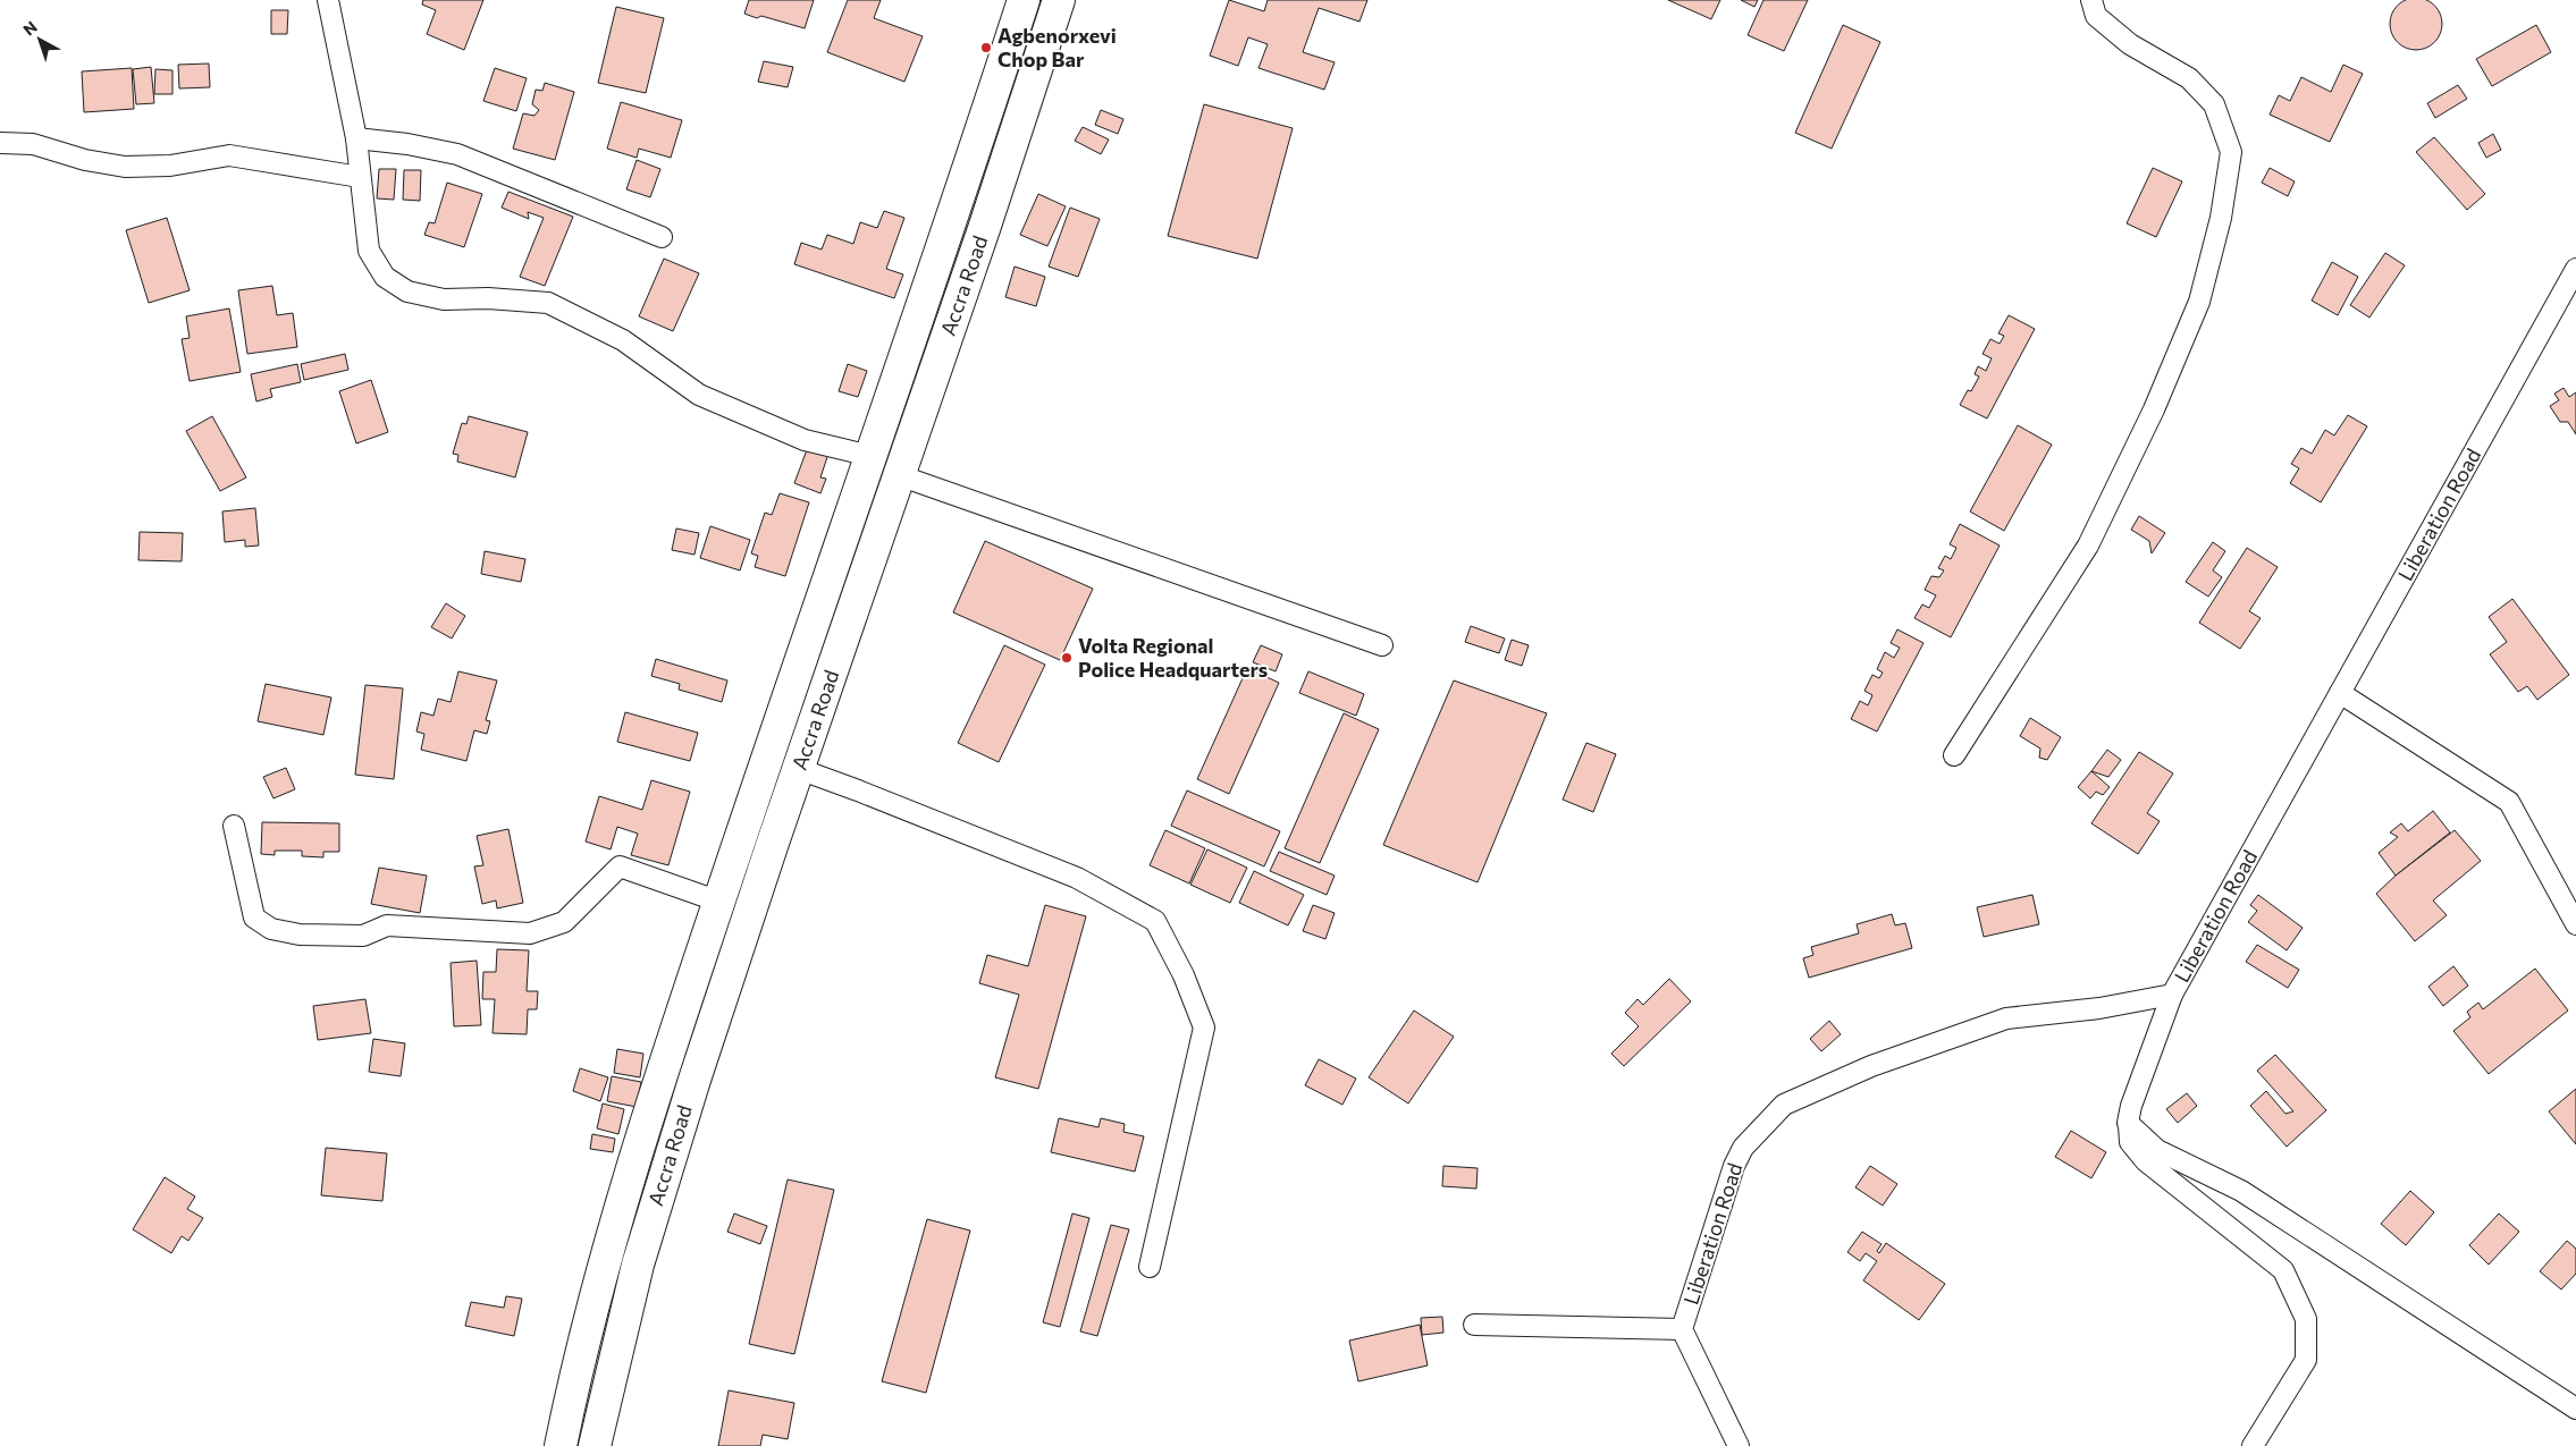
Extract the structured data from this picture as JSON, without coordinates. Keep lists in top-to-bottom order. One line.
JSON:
{"streets":{"main road":["Accra Road"],"street":["Liberation Road"]},"places":["Agbenorxevi Chop Bar","Volta Regional Police Headquarters"],"north":"top left"}
